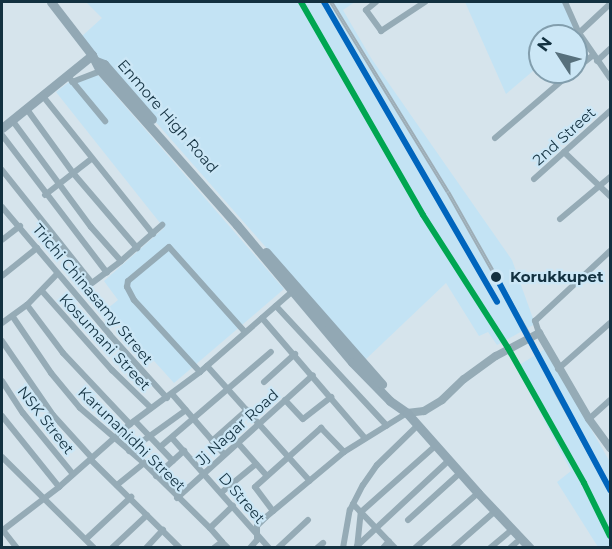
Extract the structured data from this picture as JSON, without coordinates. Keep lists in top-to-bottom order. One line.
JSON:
{"streets":{"main road":["Enmore High Road"],"street":["2nd Street","Trichi Chinasamy Street","Kosumani Street","NSK Street","Jj Nagar Road","Karunanidhi Street","D Street"]},"crossings":[["Trichi Chinasamy Street","Jj Nagar Road"],["Jj Nagar Road","Karunanidhi Street"],["Jj Nagar Road","D Street"]],"places":["Korukkupet"],"north":"top left"}
